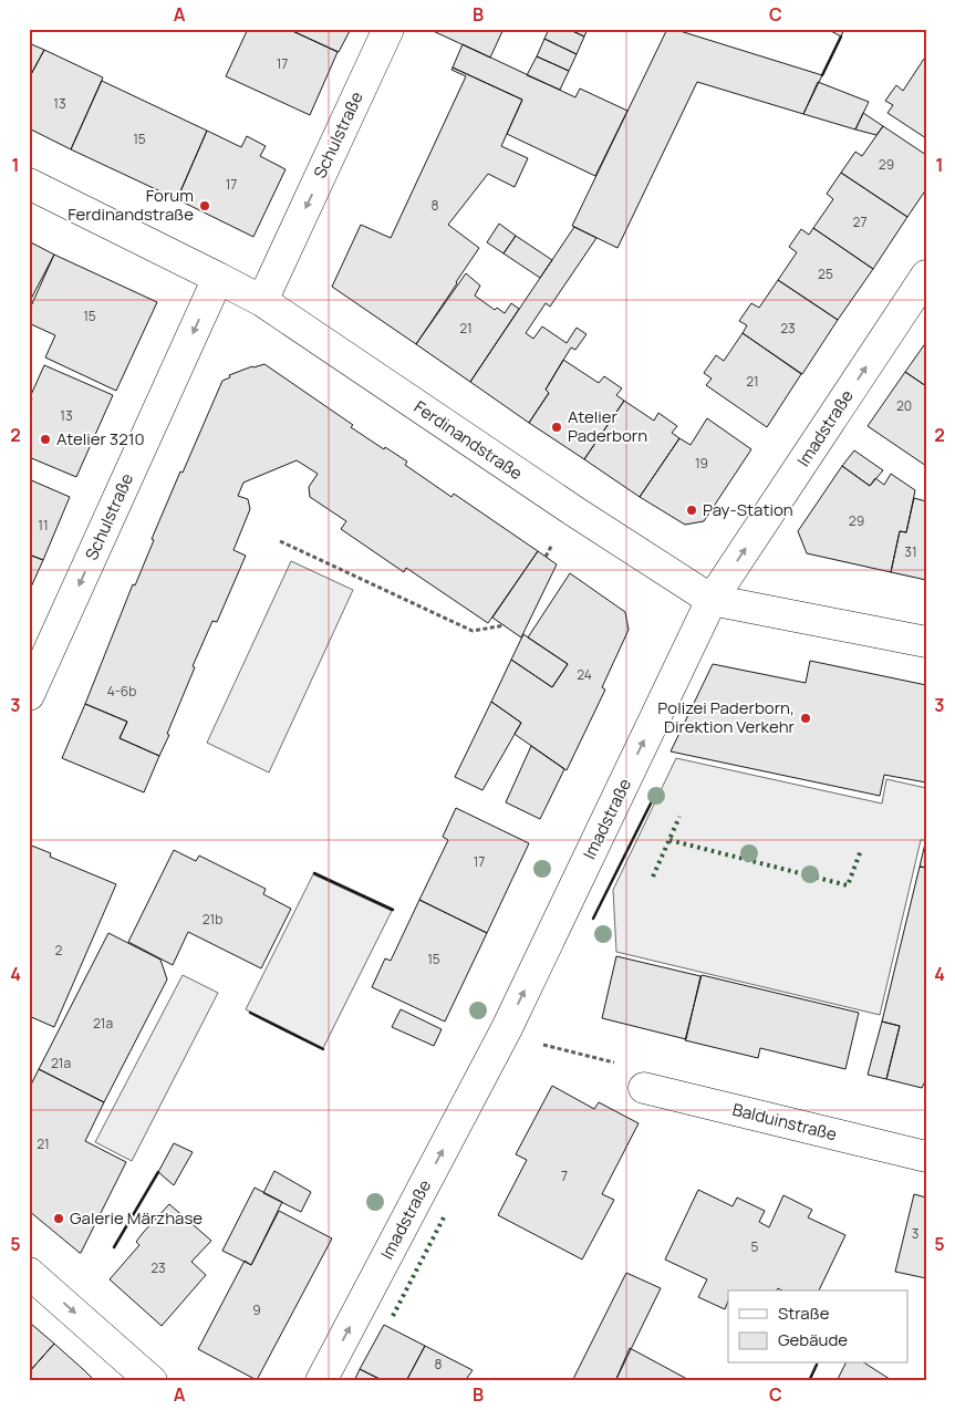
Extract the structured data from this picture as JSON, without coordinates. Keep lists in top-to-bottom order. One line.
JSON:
{"streets":{"street":["Schulstraße","Imadstraße","Ferdinandstraße","Balduinstraße"]},"crossings":[["Schulstraße","Ferdinandstraße"],["Imadstraße","Ferdinandstraße"]],"one_way":["Schulstraße","Imadstraße"],"places":["Forum Ferdinandstraße","Atelier Paderborn","Atelier 3210","Pay-Station","Polizei Paderborn, Direktion Verkehr","Galerie Märzhase"],"house_numbers":["17","13","15","29","17","8","27","25","15","21","23","21","20","13","19","29","11","31","24","4-6b","17","21b","2","15","21a","21a","21","7","3","5","23","9","8"],"legend":["Straße","Gebäude"],"grid":{"columns":["A","B","C"],"rows":["1","2","3","4","5"]}}
